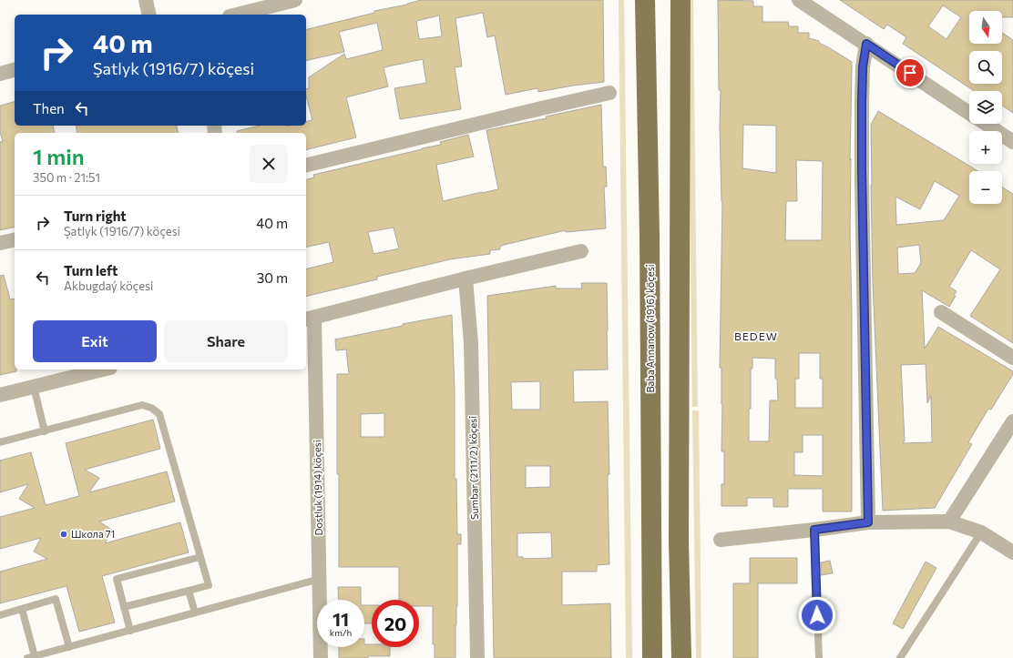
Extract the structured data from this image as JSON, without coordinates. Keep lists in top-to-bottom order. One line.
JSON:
{"streets":{"main road":["Baba Annanow (1916) köçesi"],"street":["Sumbar (2111/2) köçesi","Dostluk (1914) köçesi"]},"districts":["BEDEW"],"places":["Школа 71"],"north":"bottom","page":{"map_buttons":["+","−"],"turn":["40 m","Şatlyk (1916/7) köçesi"],"then":"Then","heading":["1 min","350 m · 21:51"],"list":[{"name":"Turn right","note":"Şatlyk (1916/7) köçesi","value":"40 m"},{"name":"Turn left","note":"Akbugdaý köçesi","value":"30 m"}],"buttons":["Exit","Share"],"speed":"11 km/h","limit":"20"}}
